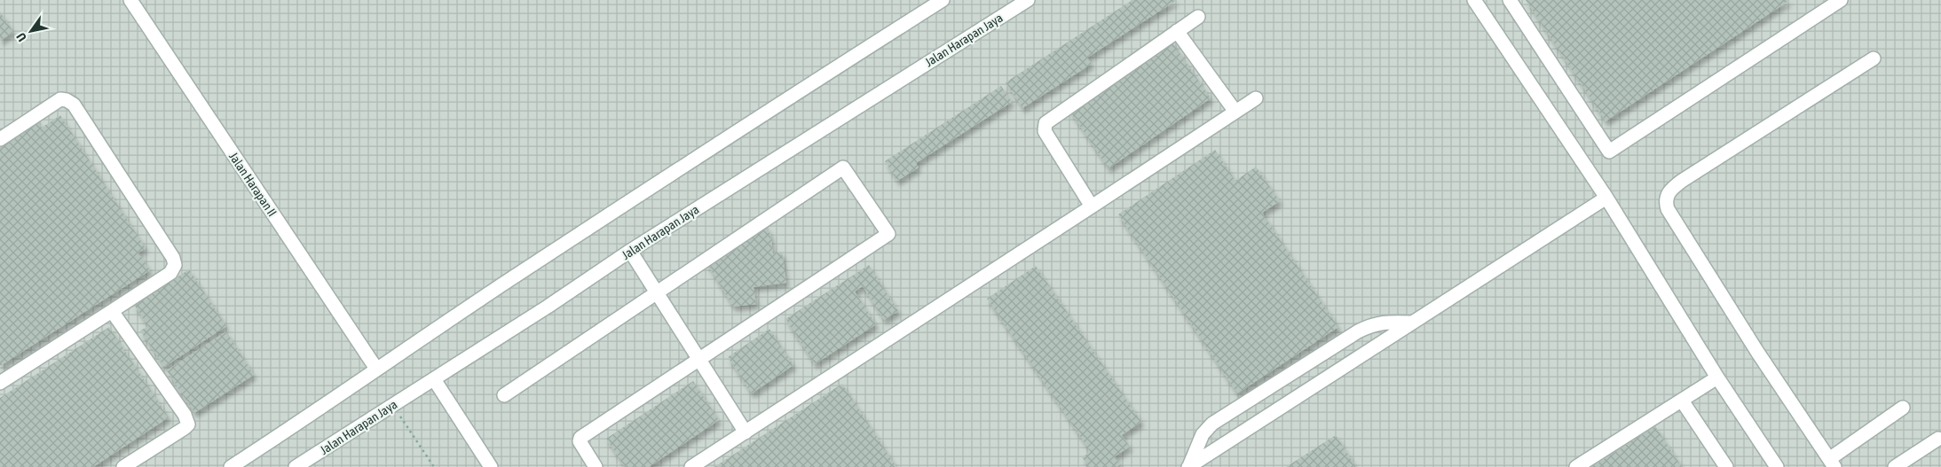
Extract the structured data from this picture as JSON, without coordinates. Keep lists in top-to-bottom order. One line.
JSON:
{"streets":{"street":["Jalan Harapan Jaya","Jalan Harapan II"]},"north":"bottom left"}
